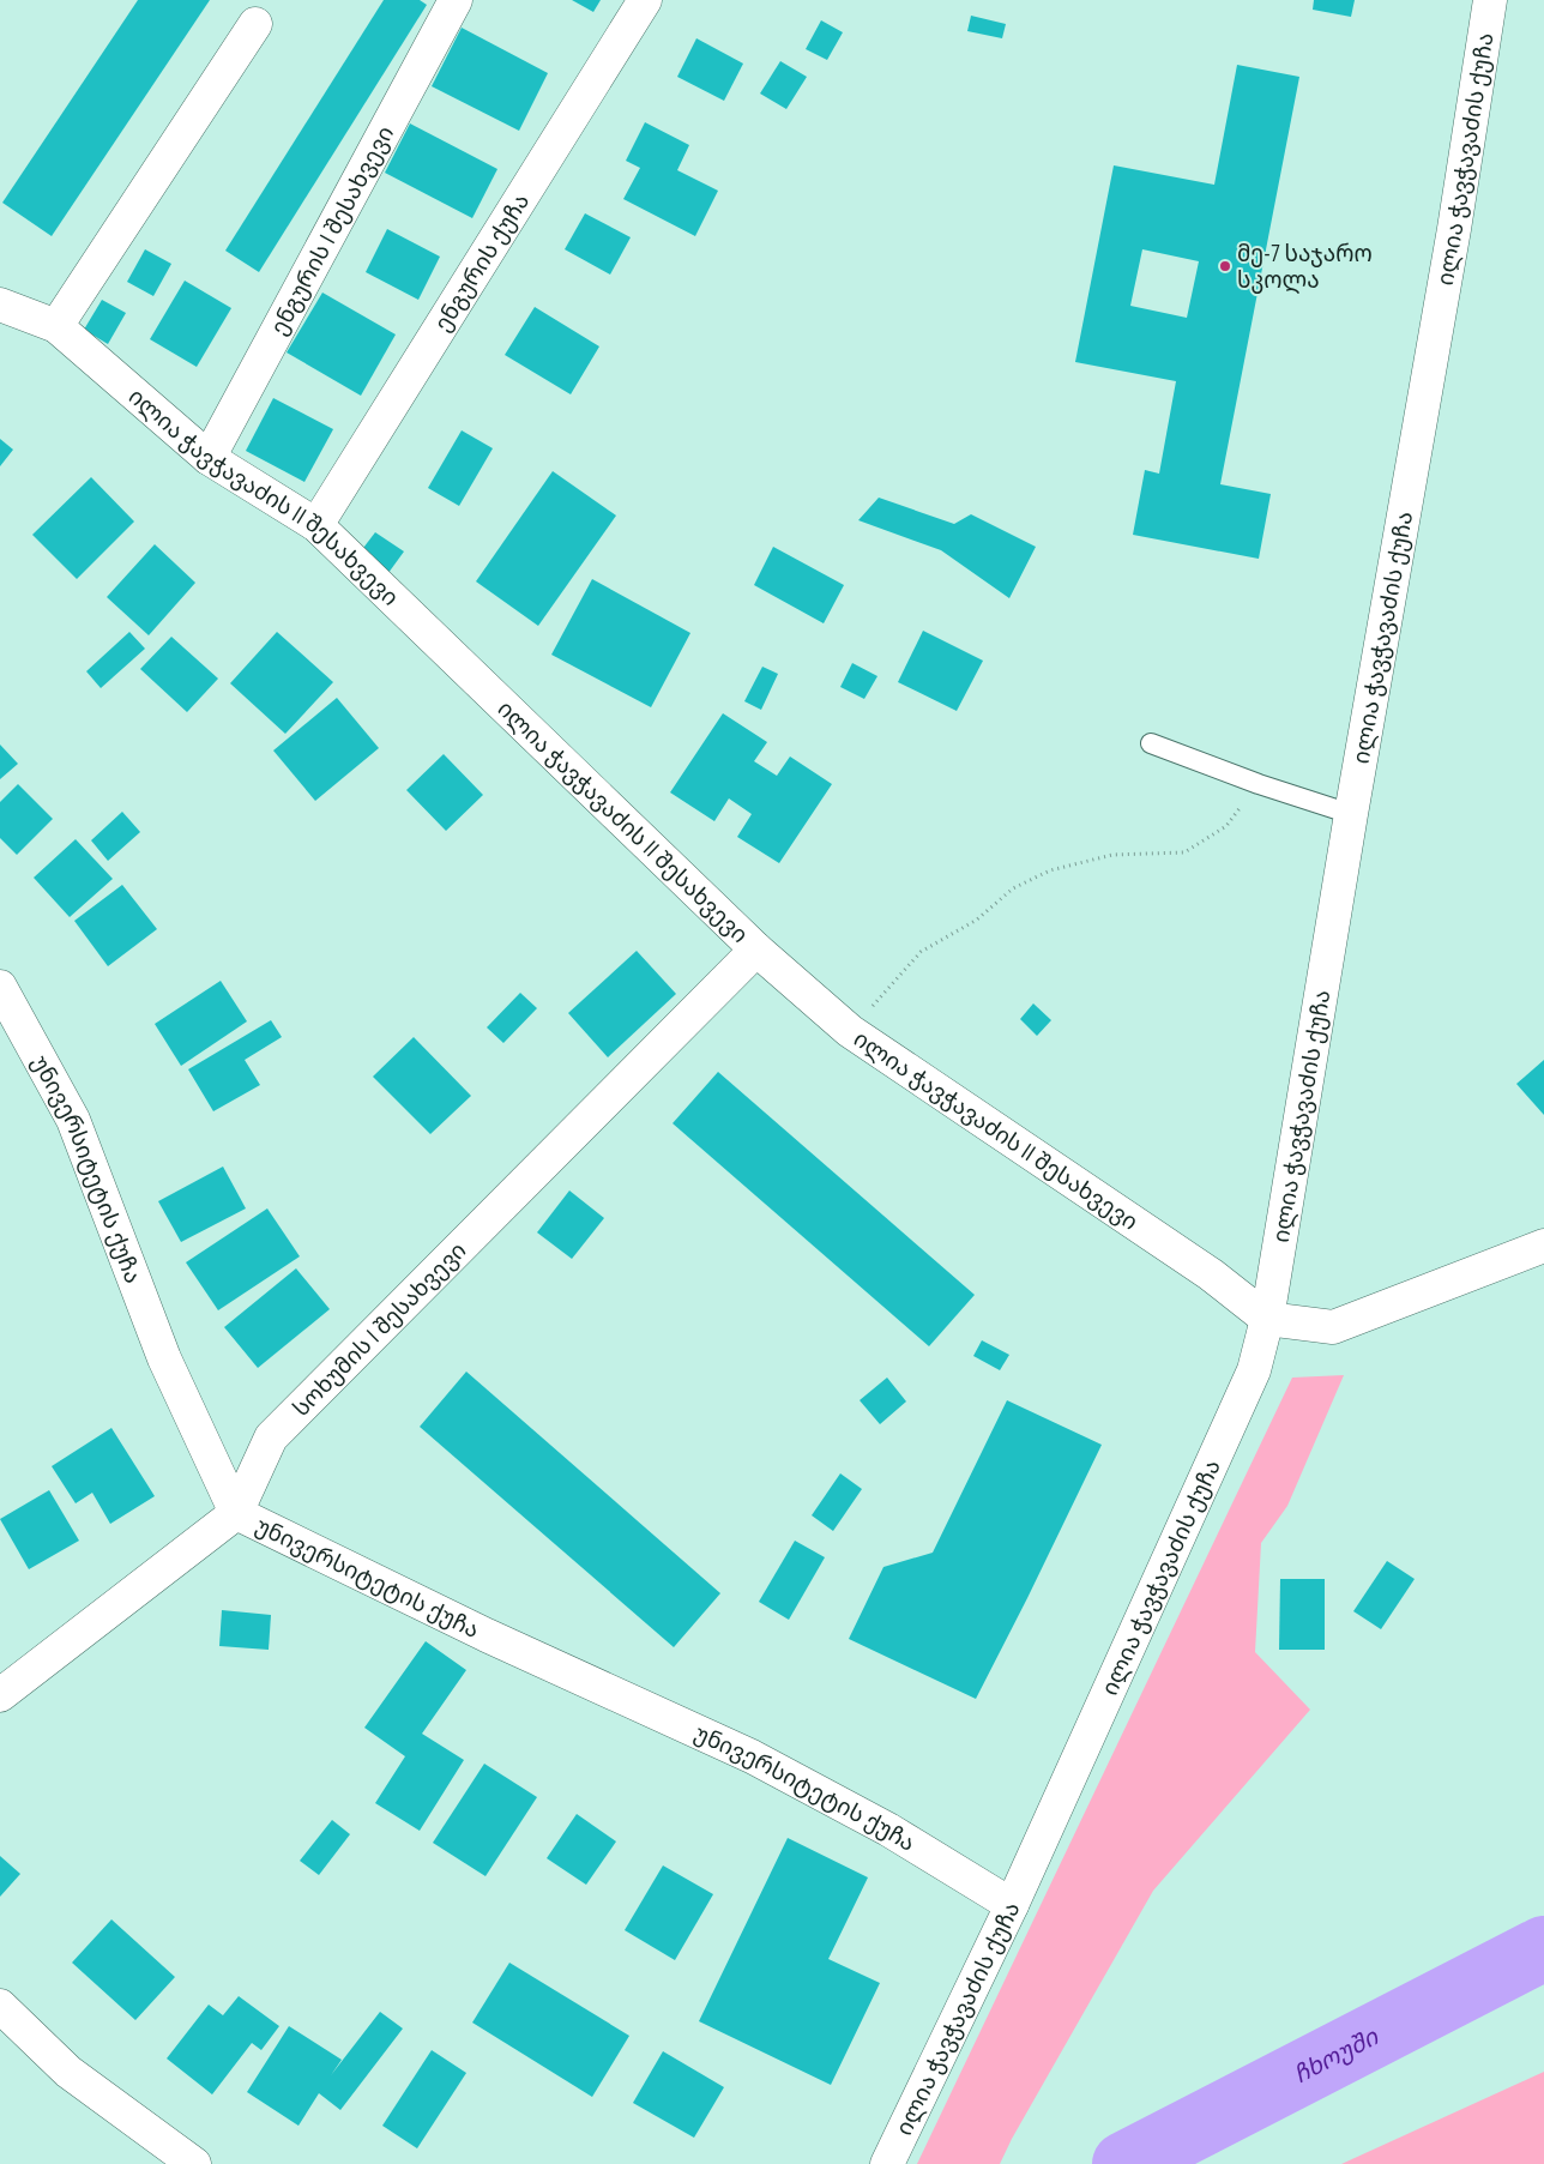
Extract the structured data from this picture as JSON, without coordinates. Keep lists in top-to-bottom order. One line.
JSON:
{"streets":{"street":["ილია ჭავჭავაძის ქუჩა","ენგურის I შესახვევი","ენგურის ქუჩა","ილია ჭავჭავაძის II შესახვევი","უნივერსიტეტის ქუჩა","სოხუმის I შესახვევი"]},"crossings":[["ილია ჭავჭავაძის ქუჩა","ილია ჭავჭავაძის II შესახვევი"],["ილია ჭავჭავაძის ქუჩა","უნივერსიტეტის ქუჩა"],["ენგურის I შესახვევი","ილია ჭავჭავაძის II შესახვევი"],["ენგურის ქუჩა","ილია ჭავჭავაძის II შესახვევი"],["ილია ჭავჭავაძის II შესახვევი","სოხუმის I შესახვევი"],["უნივერსიტეტის ქუჩა","სოხუმის I შესახვევი"]],"water":["ჩხოუში"],"places":["მე-7 საჯარო სკოლა"]}
